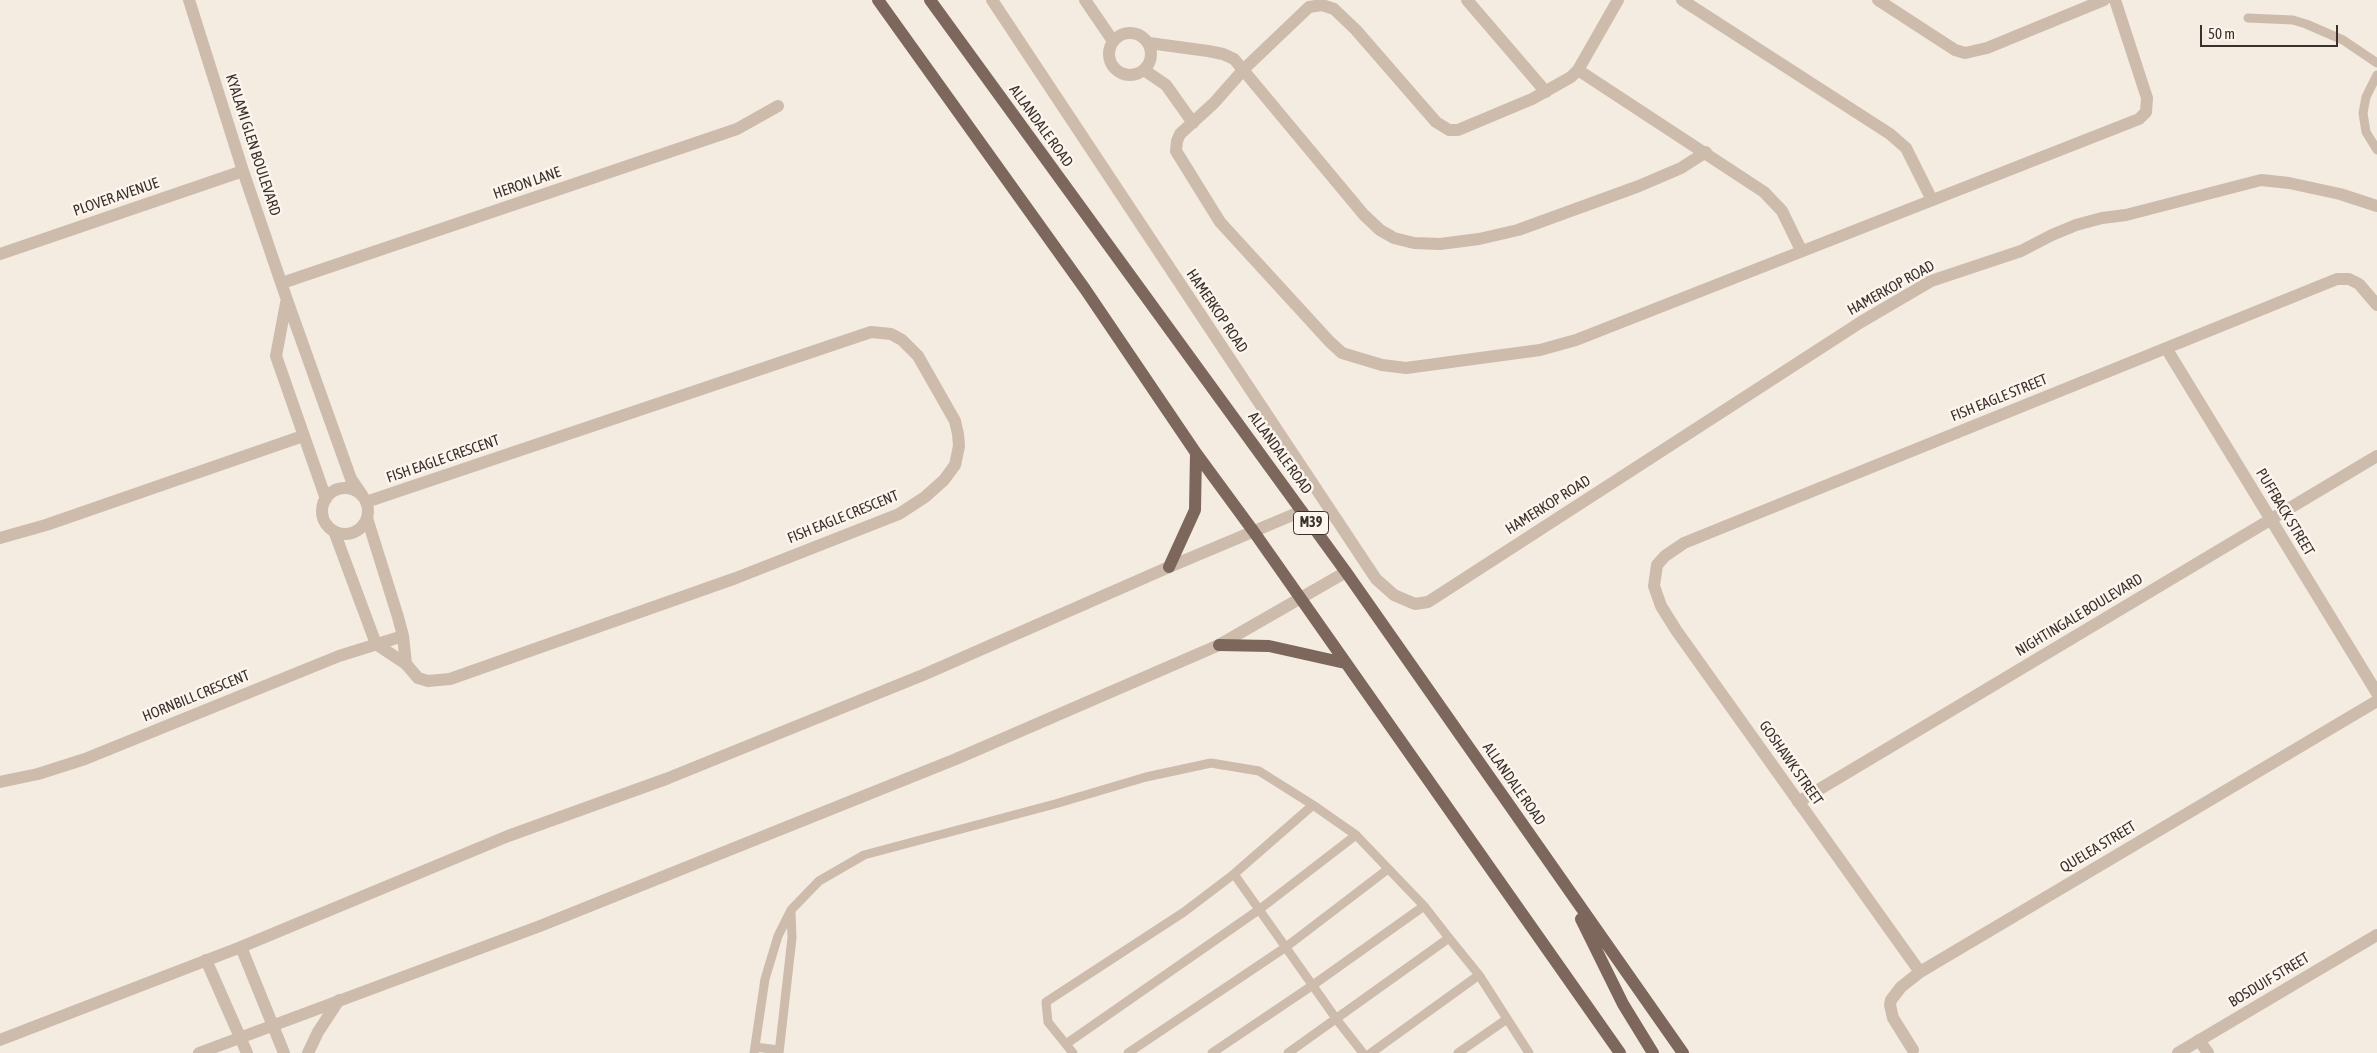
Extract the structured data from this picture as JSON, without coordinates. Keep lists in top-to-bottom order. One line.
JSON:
{"streets":{"main road":["ALLANDALE ROAD","M39"],"street":["KYALAMI GLEN BOULEVARD","HERON LANE","PLOVER AVENUE","HAMERKOP ROAD","FISH EAGLE STREET","FISH EAGLE CRESCENT","PUFFBACK STREET","NIGHTINGALE BOULEVARD","HORNBILL CRESCENT","GOSHAWK STREET","QUELEA STREET","BOSDUIF STREET"]},"crossings":[["KYALAMI GLEN BOULEVARD","HERON LANE"],["KYALAMI GLEN BOULEVARD","PLOVER AVENUE"],["KYALAMI GLEN BOULEVARD","FISH EAGLE CRESCENT"],["FISH EAGLE STREET","PUFFBACK STREET"],["FISH EAGLE STREET","GOSHAWK STREET"],["FISH EAGLE CRESCENT","HORNBILL CRESCENT"],["PUFFBACK STREET","NIGHTINGALE BOULEVARD"],["NIGHTINGALE BOULEVARD","GOSHAWK STREET"],["GOSHAWK STREET","QUELEA STREET"]],"scale_bar":"50 m"}
